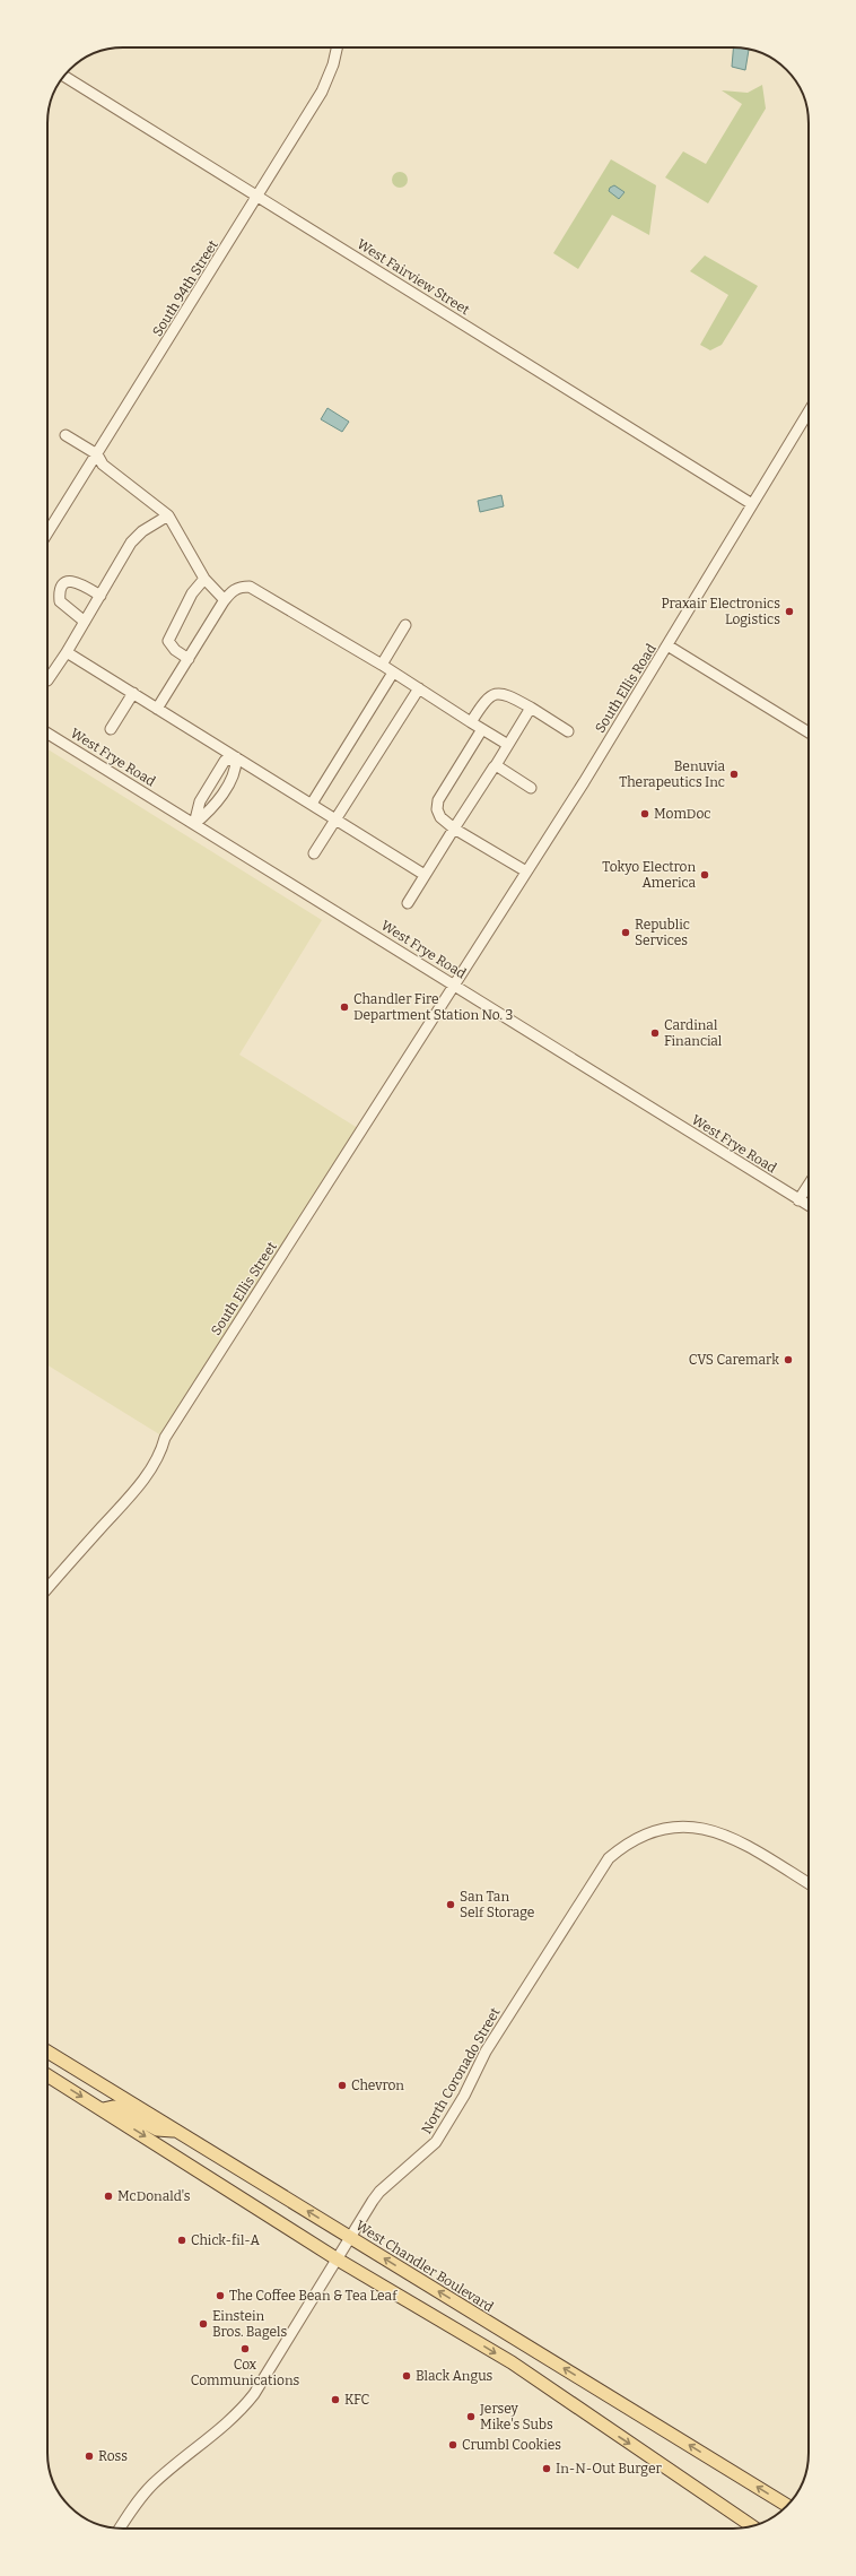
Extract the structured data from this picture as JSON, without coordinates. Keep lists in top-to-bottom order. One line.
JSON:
{"streets":{"main road":["West Chandler Boulevard"],"street":["West Fairview Street","South 94th Street","South Ellis Road","West Frye Road","South Ellis Street","North Coronado Street"]},"crossings":[["West Fairview Street","South 94th Street"],["West Fairview Street","South Ellis Road"],["South Ellis Road","West Frye Road"],["South Ellis Road","South Ellis Street"],["West Frye Road","South Ellis Street"],["North Coronado Street","West Chandler Boulevard"]],"places":["Praxair Electronics Logistics","Benuvia Therapeutics Inc","MomDoc","Tokyo Electron America","Republic Services","Chandler Fire Department Station No. 3","Cardinal Financial","CVS Caremark","San Tan Self Storage","Chevron","McDonald's","Chick-fil-A","The Coffee Bean & Tea Leaf","Einstein Bros. Bagels","Cox Communications","Black Angus","KFC","Jersey Mike's Subs","Crumbl Cookies","Ross","In-N-Out Burger"]}
